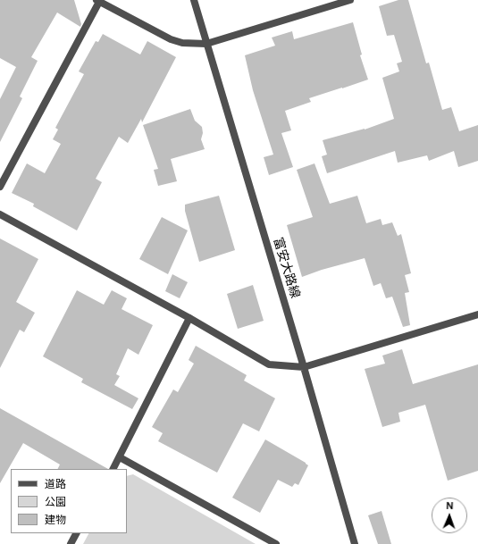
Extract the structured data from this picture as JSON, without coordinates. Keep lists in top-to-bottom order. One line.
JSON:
{"streets":{"street":["富安大路線"]},"legend":["道路","公園","建物"],"north":"top"}
